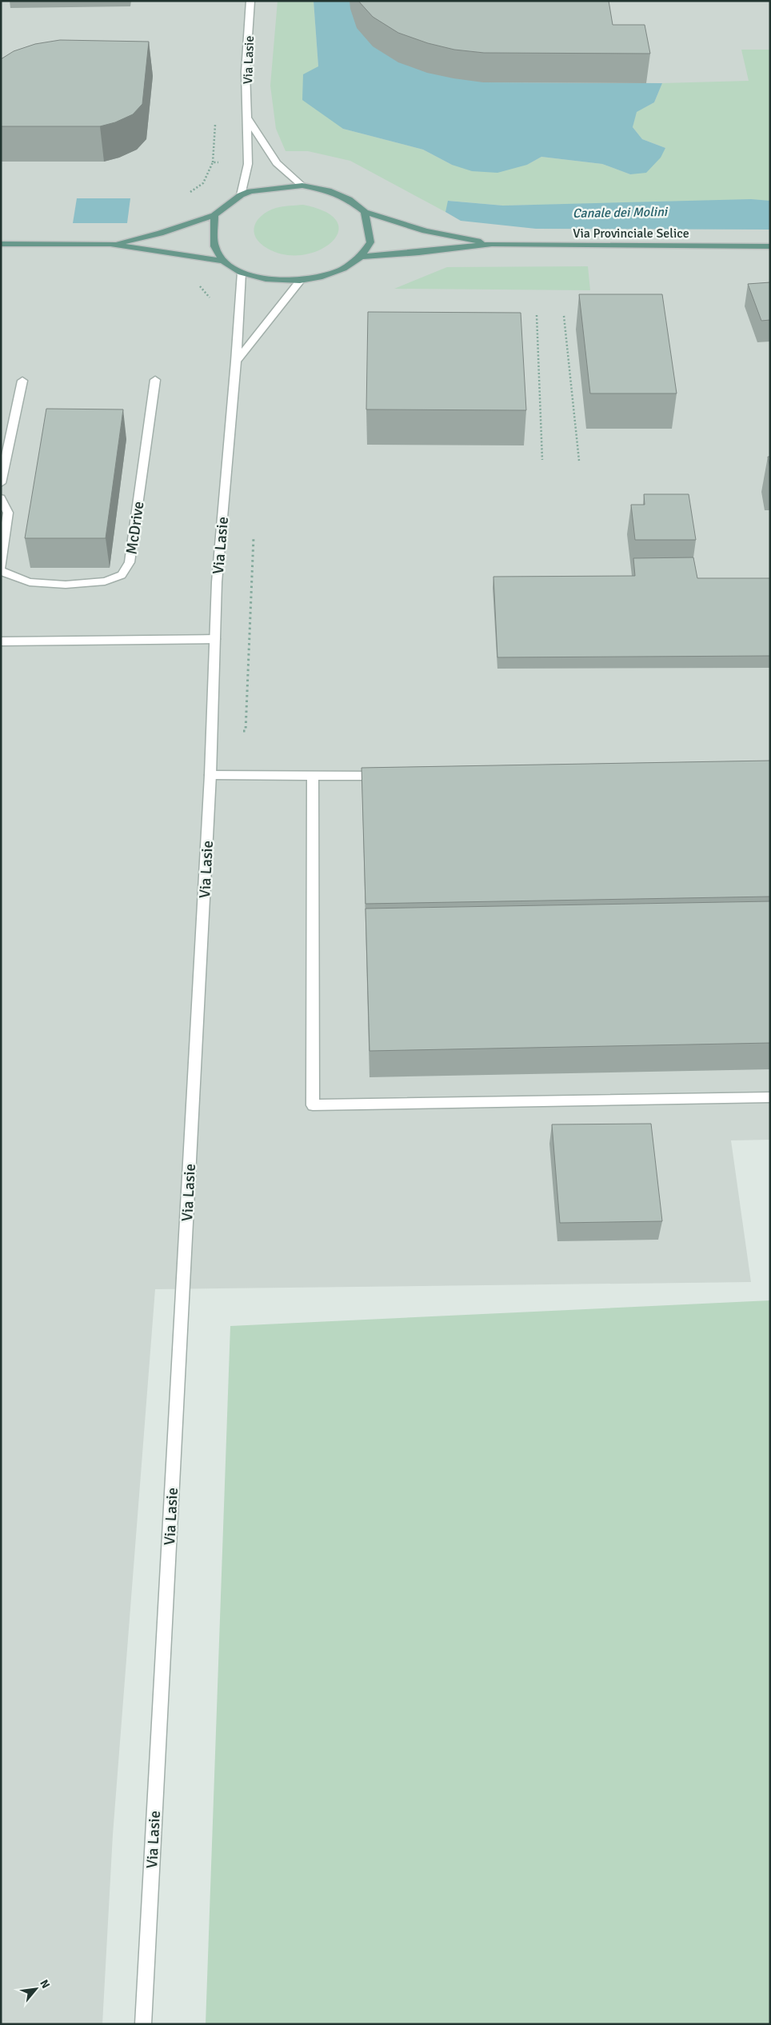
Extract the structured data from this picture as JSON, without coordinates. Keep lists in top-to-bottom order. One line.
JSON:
{"streets":{"main road":["Via Provinciale Selice"],"street":["Via Lasie","McDrive"]},"crossings":[["Via Lasie","Via Provinciale Selice"]],"water":["Canale dei Molini"],"north":"top right"}
